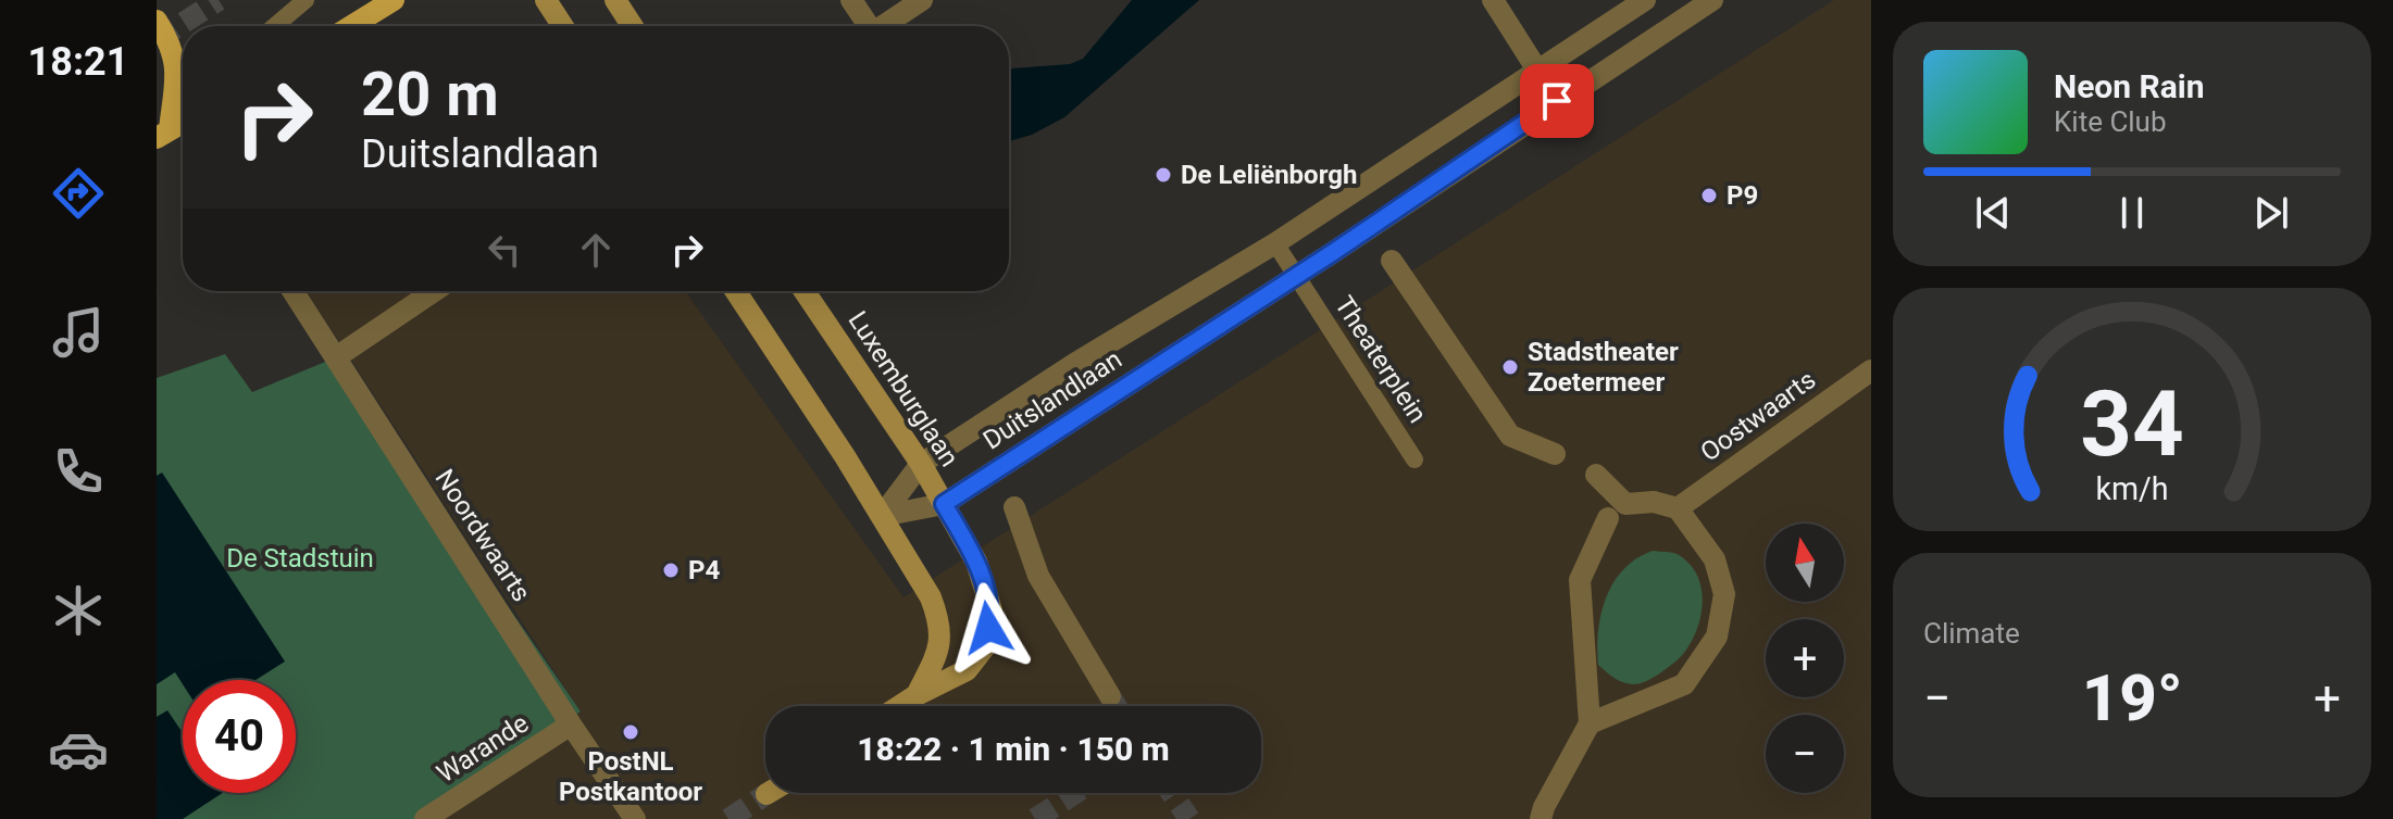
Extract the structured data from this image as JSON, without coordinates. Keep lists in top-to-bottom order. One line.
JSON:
{"streets":{"street":["Luxemburglaan","Duitslandlaan","Oostwaarts","Noordwaarts","Warande"],"lane":["Theaterplein"]},"crossings":[["Theaterplein","Duitslandlaan"],["Luxemburglaan","Duitslandlaan"],["Noordwaarts","Warande"]],"parks":["De Stadstuin"],"places":["De Leliënborgh","P9","Stadstheater Zoetermeer","P4","PostNL Postkantoor"],"north":"top","page":{"tabs":"18:21","turn":["20 m","Duitslandlaan"],"song":["Neon Rain","Kite Club"],"map_buttons":["+","−"],"tile":"Climate","heat":["−","19°","+"],"limit":"40","trip":"18:22 · 1 min · 150 m","gauge":["34","km/h"]}}
